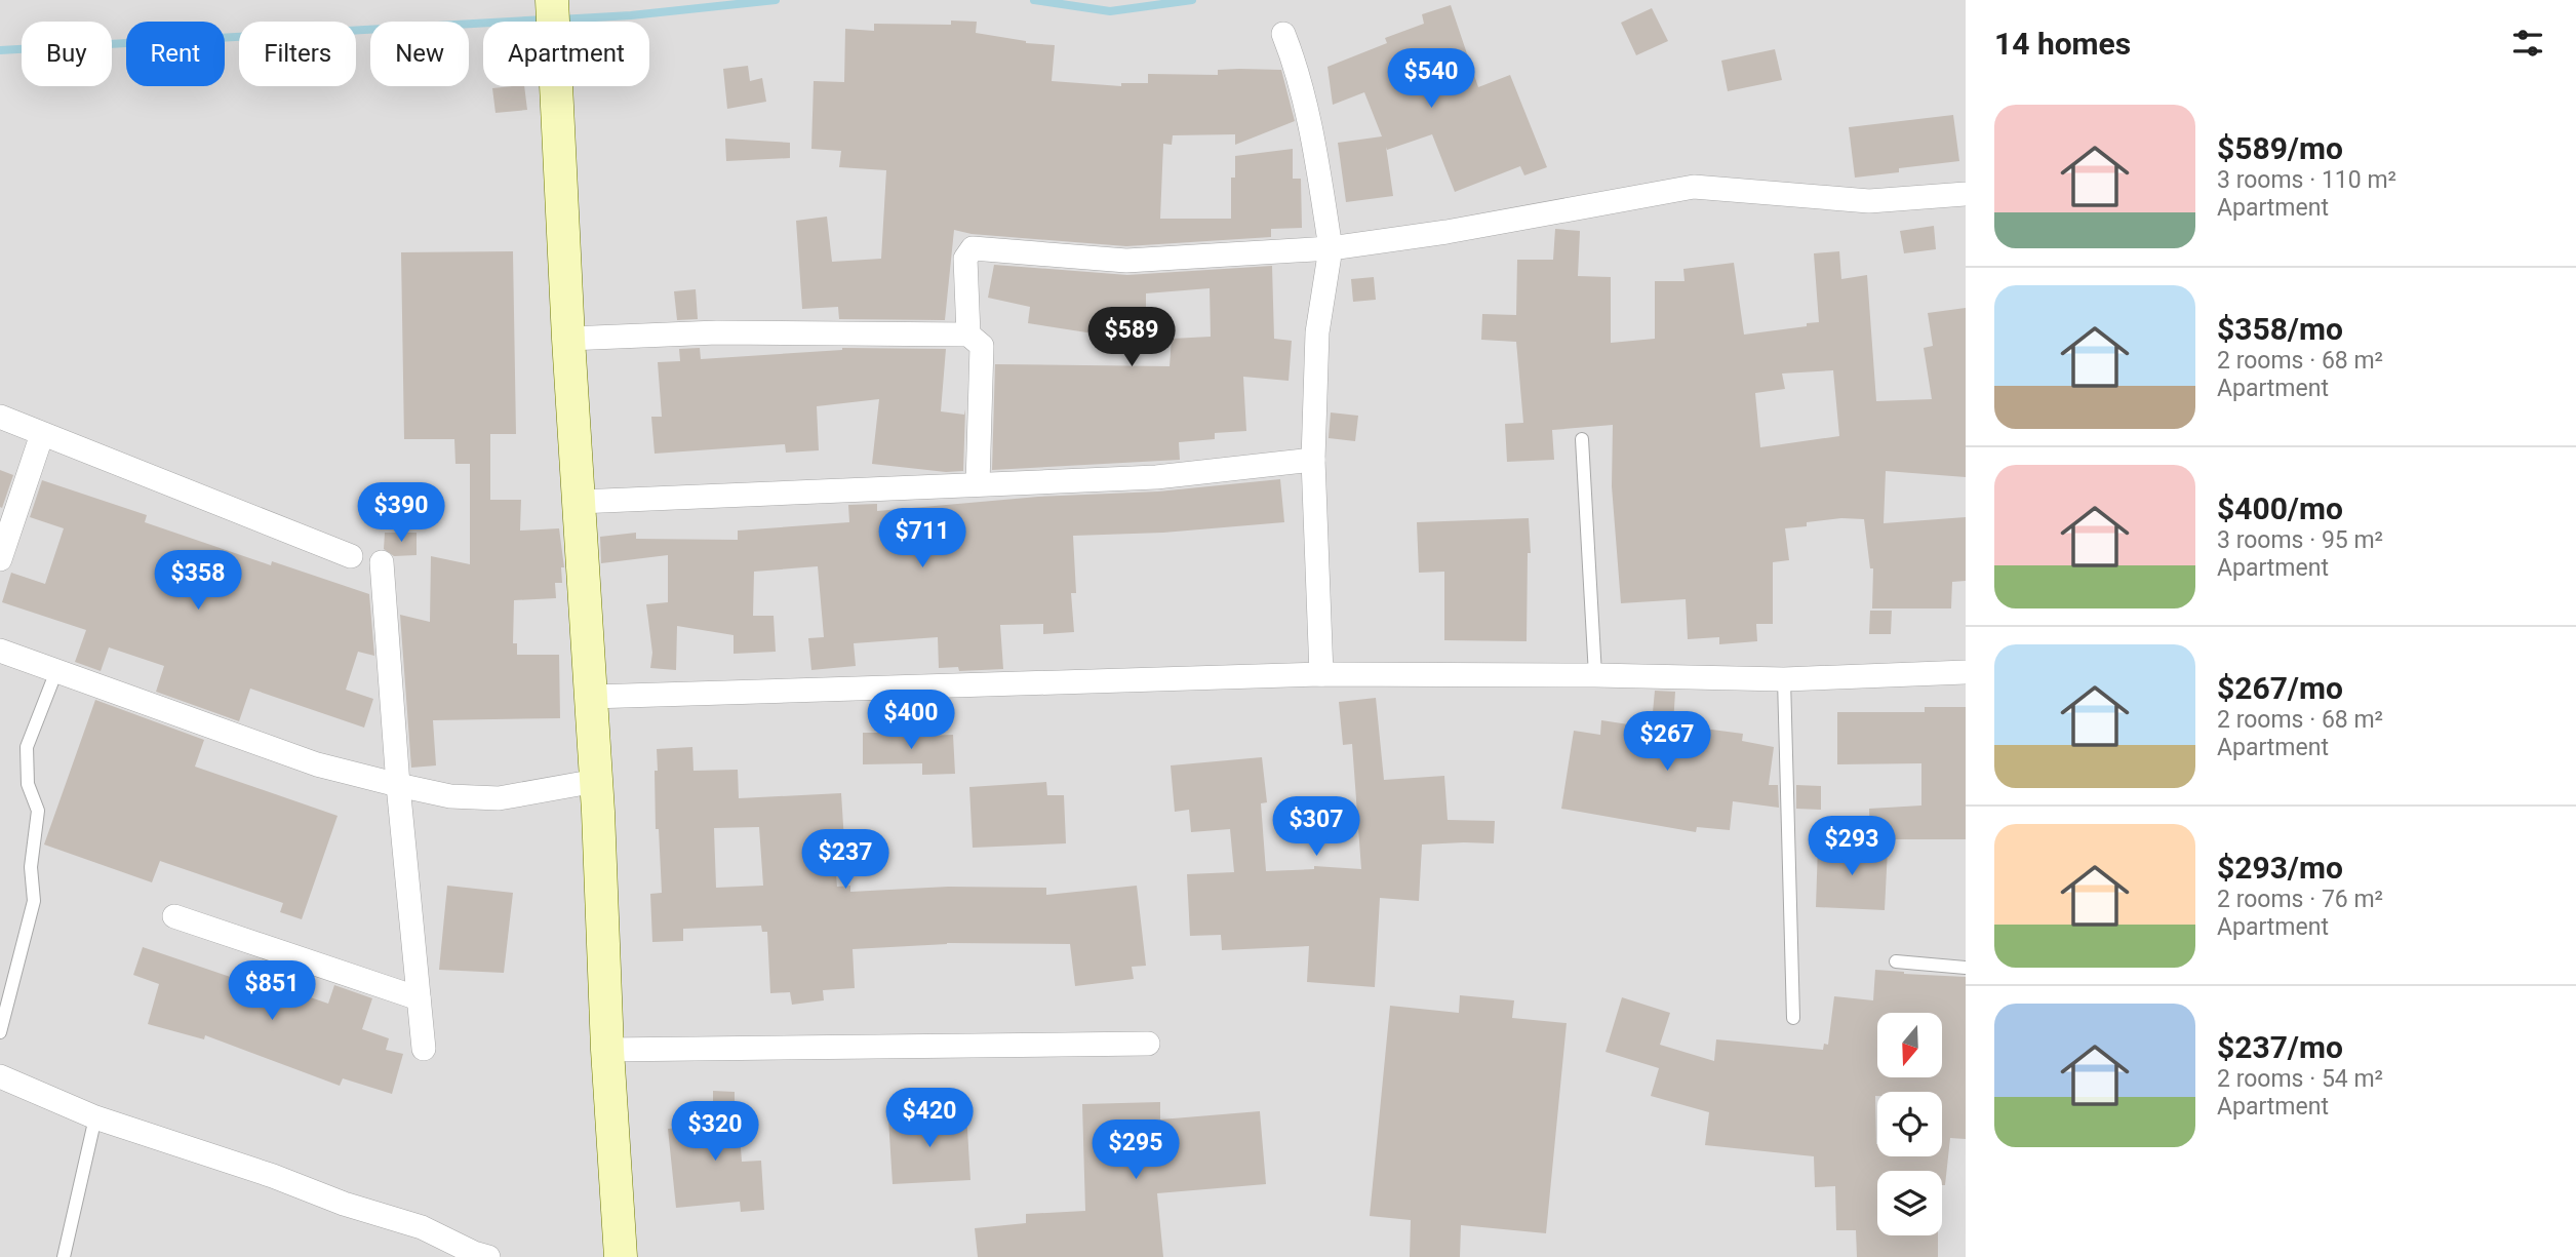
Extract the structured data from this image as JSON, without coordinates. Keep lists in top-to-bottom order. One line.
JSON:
{"north":"bottom","page":{"heading":"14 homes","chip":["Buy","Rent","Filters","New","Apartment"],"price":["$540","$589","$390","$711","$358","$400","$267","$307","$293","$237","$851","$420","$320","$295"],"list":[{"name":"$589/mo","note":"3 rooms · 110 m² · Apartment"},{"name":"$358/mo","note":"2 rooms · 68 m² · Apartment"},{"name":"$400/mo","note":"3 rooms · 95 m² · Apartment"},{"name":"$267/mo","note":"2 rooms · 68 m² · Apartment"},{"name":"$293/mo","note":"2 rooms · 76 m² · Apartment"},{"name":"$237/mo","note":"2 rooms · 54 m² · Apartment"}]}}
